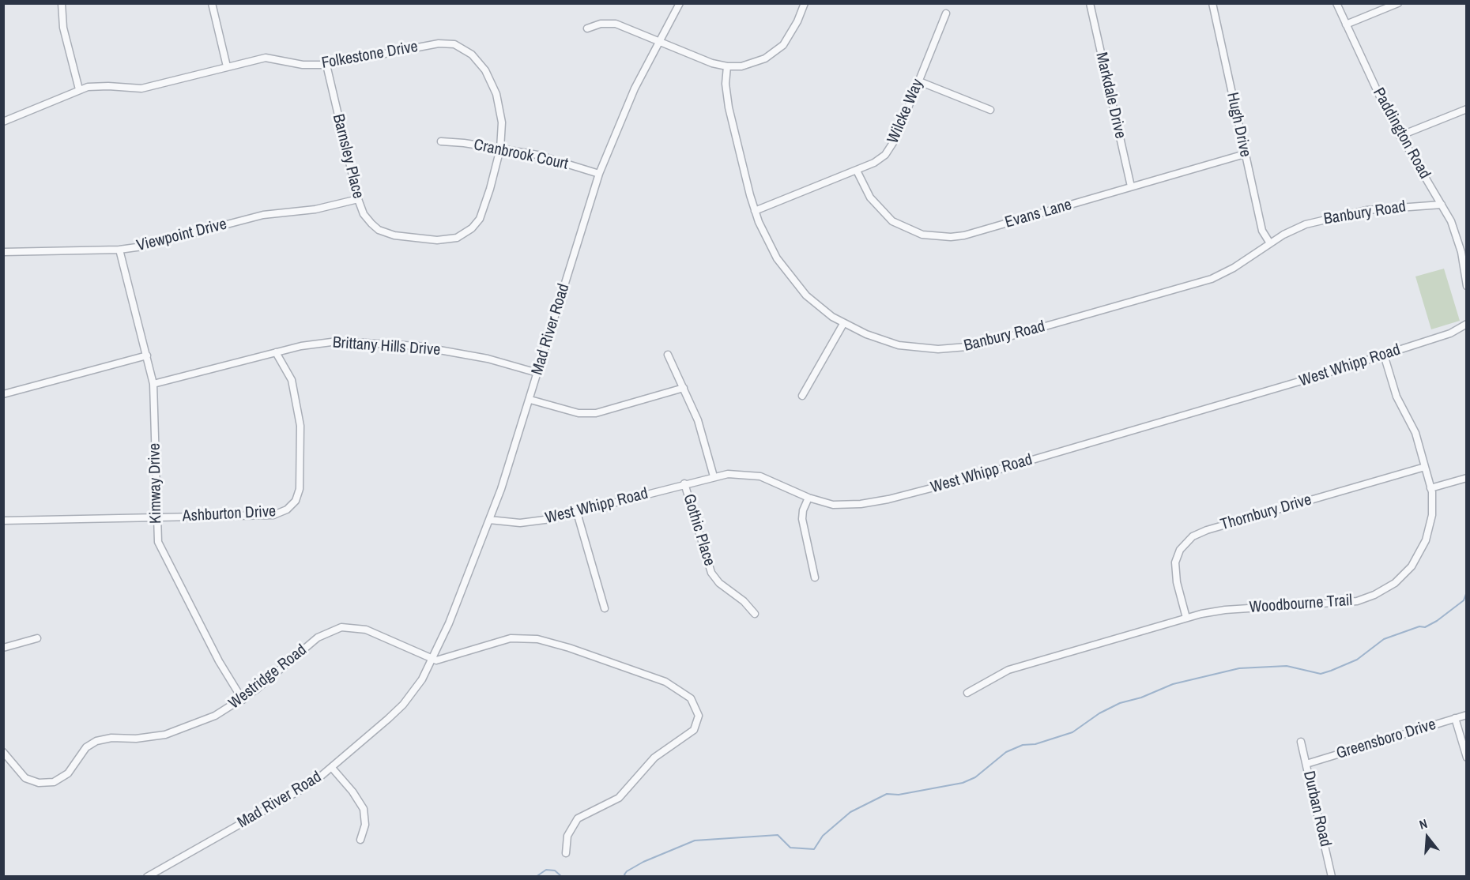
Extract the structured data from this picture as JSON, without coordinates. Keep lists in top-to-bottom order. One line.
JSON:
{"streets":{"street":["Folkestone Drive","Markdale Drive","Wilcke Way","Hugh Drive","Paddington Road","Cranbrook Court","Barnsley Place","Banbury Road","Evans Lane","Viewpoint Drive","Mad River Road","Brittany Hills Drive","West Whipp Road","Kimway Drive","Thornbury Drive","Ashburton Drive","Gothic Place","Woodbourne Trail","Westridge Road","Greensboro Drive","Durban Road"]},"crossings":[["Folkestone Drive","Cranbrook Court"],["Folkestone Drive","Barnsley Place"],["Markdale Drive","Evans Lane"],["Wilcke Way","Banbury Road"],["Wilcke Way","Evans Lane"],["Hugh Drive","Banbury Road"],["Hugh Drive","Evans Lane"],["Paddington Road","Banbury Road"],["Cranbrook Court","Mad River Road"],["Barnsley Place","Viewpoint Drive"],["Viewpoint Drive","Kimway Drive"],["Mad River Road","Brittany Hills Drive"],["Mad River Road","West Whipp Road"],["Mad River Road","Westridge Road"],["Brittany Hills Drive","Kimway Drive"],["Brittany Hills Drive","Ashburton Drive"],["West Whipp Road","Gothic Place"],["West Whipp Road","Woodbourne Trail"],["Kimway Drive","Ashburton Drive"],["Kimway Drive","Westridge Road"],["Thornbury Drive","Woodbourne Trail"],["Greensboro Drive","Durban Road"]],"north":"top"}
